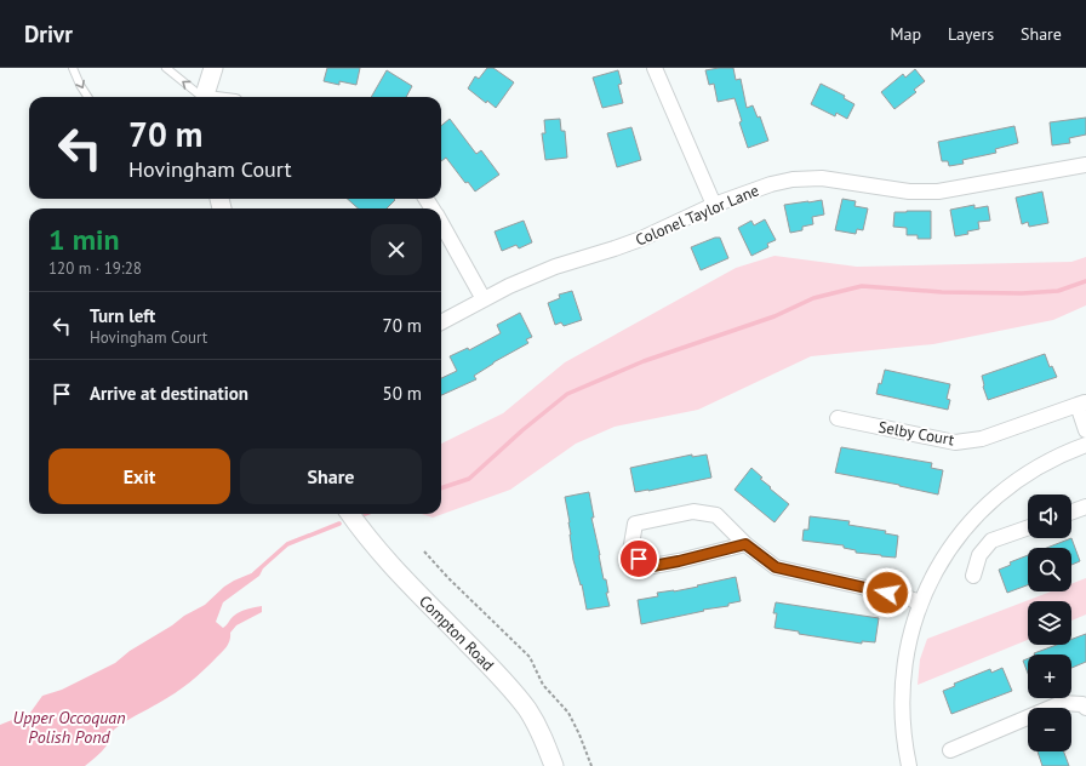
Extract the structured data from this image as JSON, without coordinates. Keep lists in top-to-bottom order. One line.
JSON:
{"streets":{"street":["Colonel Taylor Lane","Selby Court","Compton Road"]},"water":["Upper Occoquan Polish Pond"],"page":{"header":"Drivr","nav":["Map","Layers","Share"],"turn":["70 m","Hovingham Court"],"heading":["1 min","120 m · 19:28"],"list":[{"name":"Turn left","note":"Hovingham Court","value":"70 m"},{"name":"Arrive at destination","value":"50 m"}],"buttons":["Exit","Share"],"map_buttons":["+","−"]}}
